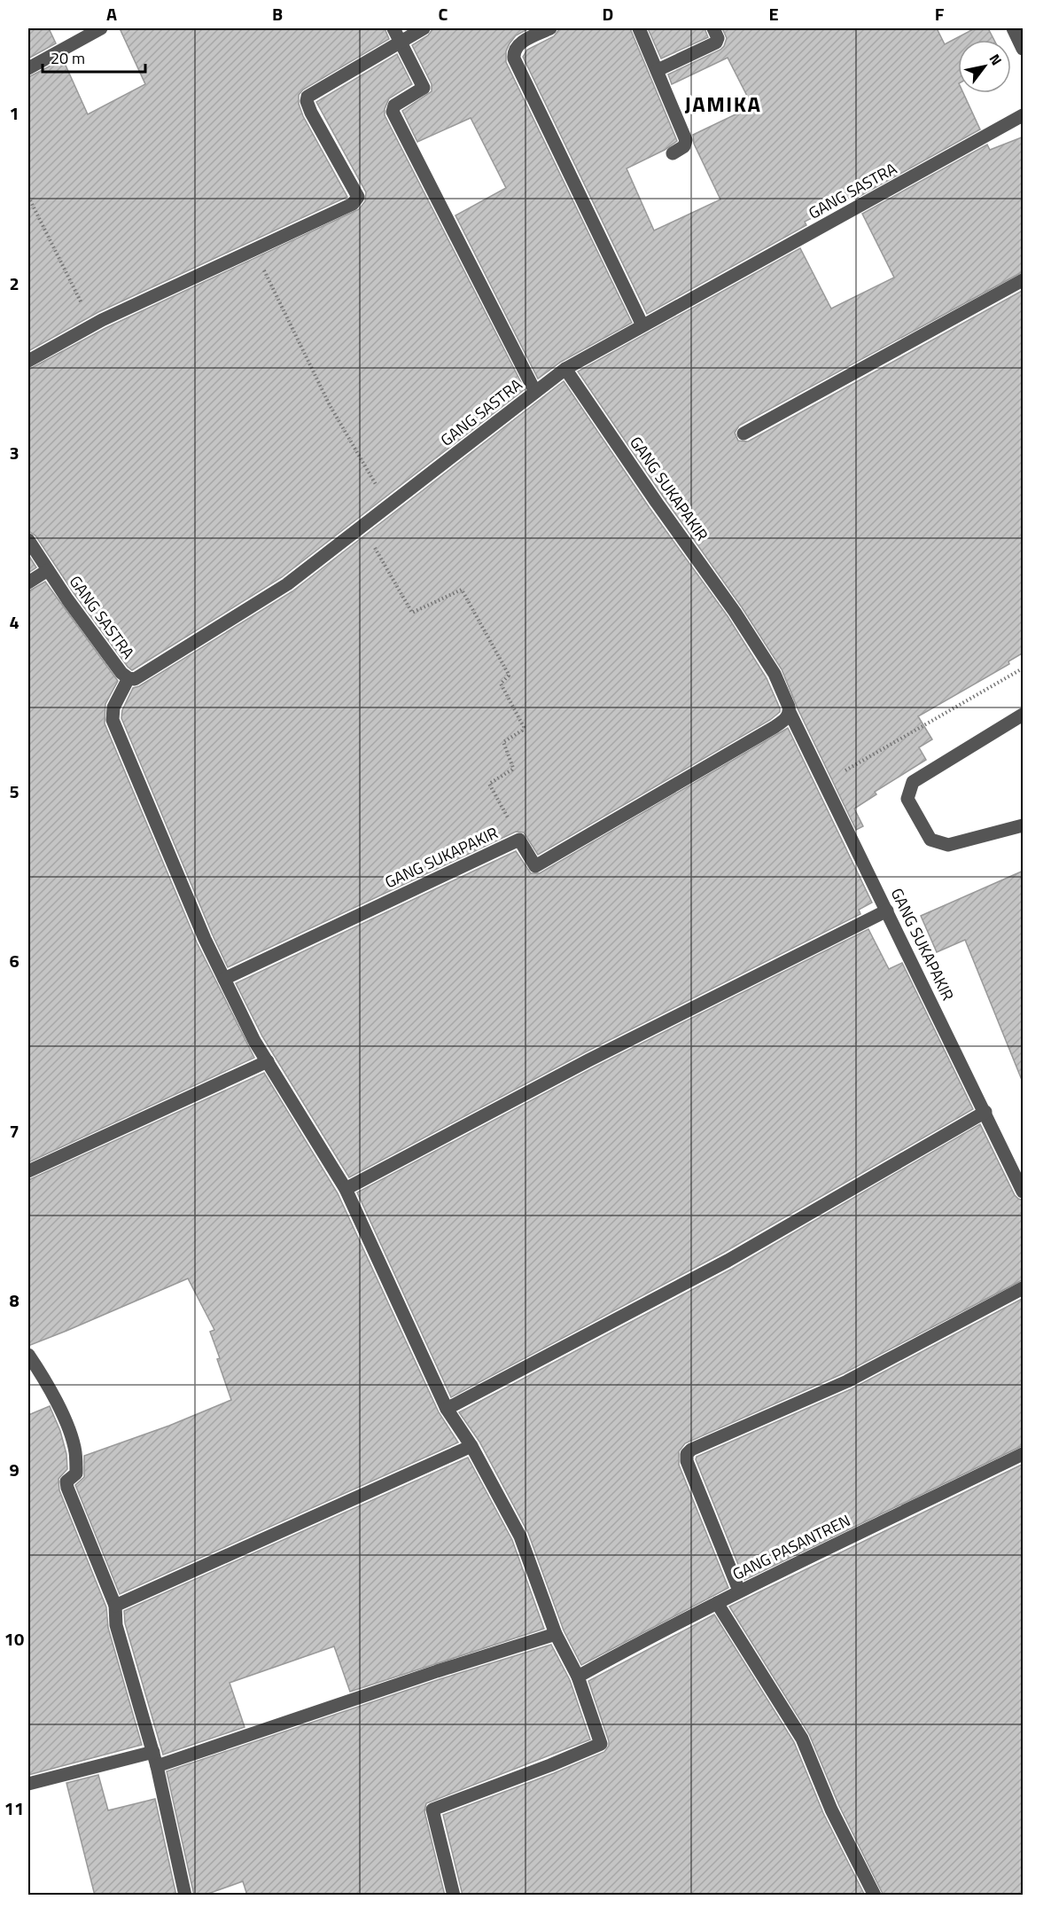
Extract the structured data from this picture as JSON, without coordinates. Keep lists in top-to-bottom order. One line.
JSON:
{"streets":{"street":["GANG SASTRA","GANG SUKAPAKIR","GANG PASANTREN"]},"crossings":[["GANG SASTRA","GANG SUKAPAKIR"]],"districts":["JAMIKA"],"scale_bar":"20 m","north":"top right","grid":{"columns":["A","B","C","D","E","F"],"rows":["1","2","3","4","5","6","7","8","9","10","11"]}}
